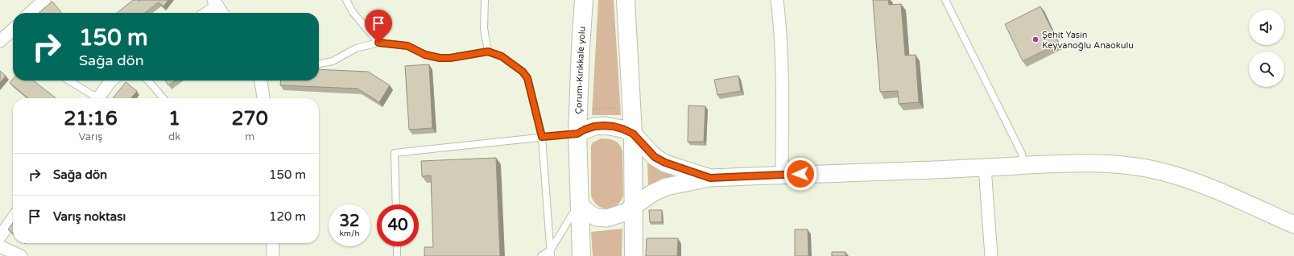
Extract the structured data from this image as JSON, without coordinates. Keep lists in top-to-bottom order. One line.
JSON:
{"streets":{"highway":["Çorum-Kırıkkale yolu"]},"places":["Şehit Yasin Keyvanoğlu Anaokulu"],"page":{"turn":["150 m","Sağa dön"],"eta":["21:16","Varış","1","dk","270","m"],"list":[{"name":"Sağa dön","value":"150 m"},{"name":"Varış noktası","value":"120 m"}],"speed":"32 km/h","limit":"40"}}
